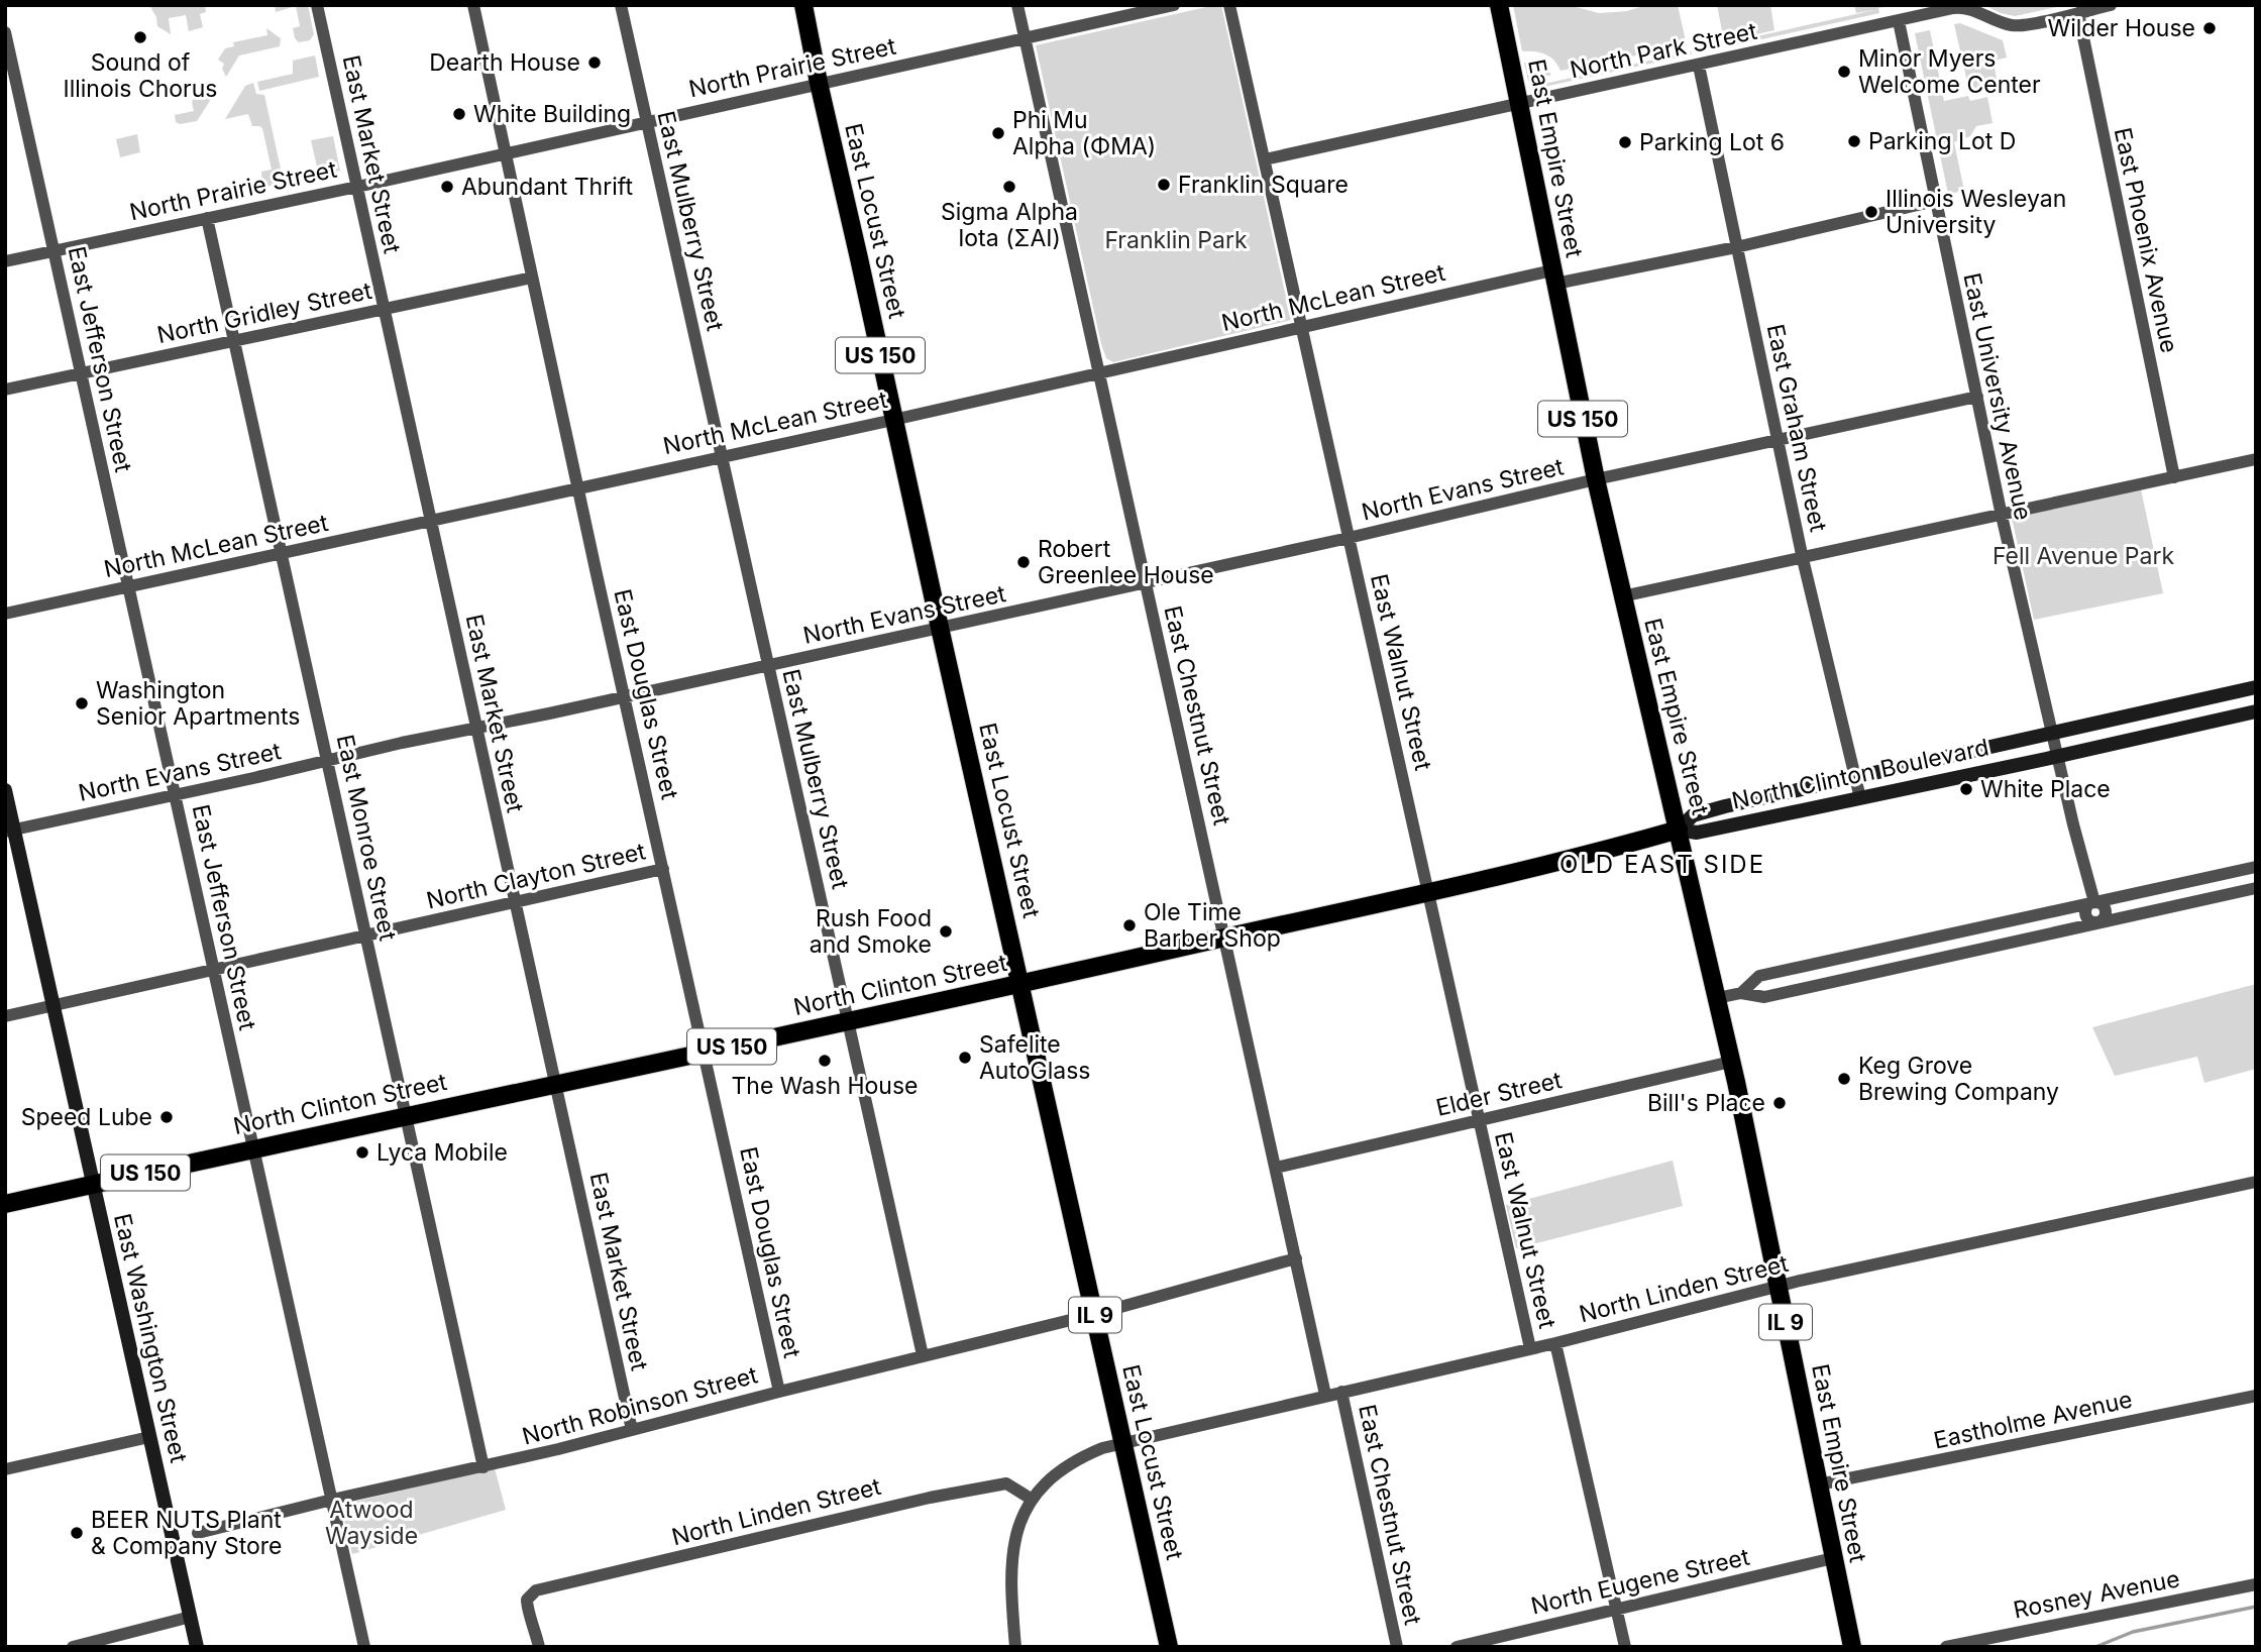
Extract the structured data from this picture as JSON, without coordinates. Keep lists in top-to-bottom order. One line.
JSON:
{"streets":{"main road":["East Empire Street","East Locust Street","US 150","North Clinton Street","IL 9"],"street":["North Park Street","North Prairie Street","East Market Street","East Mulberry Street","East Phoenix Avenue","North McLean Street","North Gridley Street","East Jefferson Street","East University Avenue","East Graham Street","North Evans Street","East Walnut Street","East Douglas Street","East Chestnut Street","North Clinton Boulevard","East Monroe Street","North Clayton Street","Elder Street","North Linden Street","East Washington Street","North Robinson Street","Eastholme Avenue","North Eugene Street","Rosney Avenue"]},"crossings":[["North Park Street","East Empire Street"],["North Park Street","East Phoenix Avenue"],["North Park Street","East University Avenue"],["North Park Street","East Graham Street"],["North Park Street","East Walnut Street"],["North Prairie Street","East Market Street"],["North Prairie Street","East Mulberry Street"],["North Prairie Street","East Locust Street"],["North Prairie Street","East Jefferson Street"],["North Prairie Street","East Douglas Street"],["North Prairie Street","East Chestnut Street"],["North Prairie Street","East Monroe Street"],["East Market Street","North McLean Street"],["East Market Street","North Gridley Street"],["East Market Street","North Evans Street"],["East Market Street","North Clayton Street"],["East Market Street","North Clinton Street"],["East Market Street","North Robinson Street"],["East Empire Street","North McLean Street"],["East Empire Street","North Evans Street"],["East Empire Street","North Clinton Boulevard"],["East Empire Street","North Clinton Street"],["East Empire Street","Elder Street"],["East Empire Street","North Linden Street"],["East Empire Street","Eastholme Avenue"],["East Empire Street","North Eugene Street"],["East Mulberry Street","North McLean Street"],["East Mulberry Street","North Evans Street"],["East Mulberry Street","North Clinton Street"],["East Mulberry Street","North Robinson Street"],["East Locust Street","North McLean Street"],["East Locust Street","North Evans Street"],["East Locust Street","North Clinton Street"],["East Locust Street","North Linden Street"],["East Locust Street","North Robinson Street"],["North McLean Street","East Jefferson Street"],["North McLean Street","East University Avenue"],["North McLean Street","East Graham Street"],["North McLean Street","East Walnut Street"],["North McLean Street","East Douglas Street"],["North McLean Street","East Chestnut Street"],["North McLean Street","East Monroe Street"],["North Gridley Street","East Jefferson Street"],["North Gridley Street","East Douglas Street"],["North Gridley Street","East Monroe Street"],["East Jefferson Street","North Evans Street"],["East Jefferson Street","North Clayton Street"],["East Jefferson Street","North Clinton Street"],["East Jefferson Street","North Robinson Street"],["East University Avenue","North Evans Street"],["East University Avenue","North Clinton Boulevard"],["East Graham Street","North Evans Street"],["East Graham Street","North Clinton Boulevard"],["North Evans Street","East Walnut Street"],["North Evans Street","East Douglas Street"],["North Evans Street","East Chestnut Street"],["North Evans Street","East Monroe Street"],["North Evans Street","East Washington Street"],["East Walnut Street","North Clinton Street"],["East Walnut Street","Elder Street"],["East Walnut Street","North Linden Street"],["East Walnut Street","North Eugene Street"],["East Douglas Street","North Clayton Street"],["East Douglas Street","North Clinton Street"],["East Douglas Street","North Robinson Street"],["East Chestnut Street","North Clinton Street"],["East Chestnut Street","Elder Street"],["East Chestnut Street","North Linden Street"],["East Chestnut Street","North Robinson Street"],["North Clinton Boulevard","North Clinton Street"],["East Monroe Street","North Clayton Street"],["East Monroe Street","North Clinton Street"],["East Monroe Street","North Robinson Street"],["North Clayton Street","East Washington Street"],["North Clinton Street","East Washington Street"]],"districts":["OLD EAST SIDE"],"parks":["Franklin Park","Fell Avenue Park","Atwood Wayside"],"places":["Wilder House","Sound of Illinois Chorus","Dearth House","Minor Myers Welcome Center","White Building","Phi Mu Alpha (ΦΜΑ)","Parking Lot D","Parking Lot 6","Franklin Square","Abundant Thrift","Sigma Alpha Iota (ΣΑΙ)","Illinois Wesleyan University","Robert Greenlee House","Washington Senior Apartments","White Place","Ole Time Barber Shop","Rush Food and Smoke","Safelite AutoGlass","The Wash House","Keg Grove Brewing Company","Bill's Place","Speed Lube","Lyca Mobile","BEER NUTS Plant & Company Store"]}
